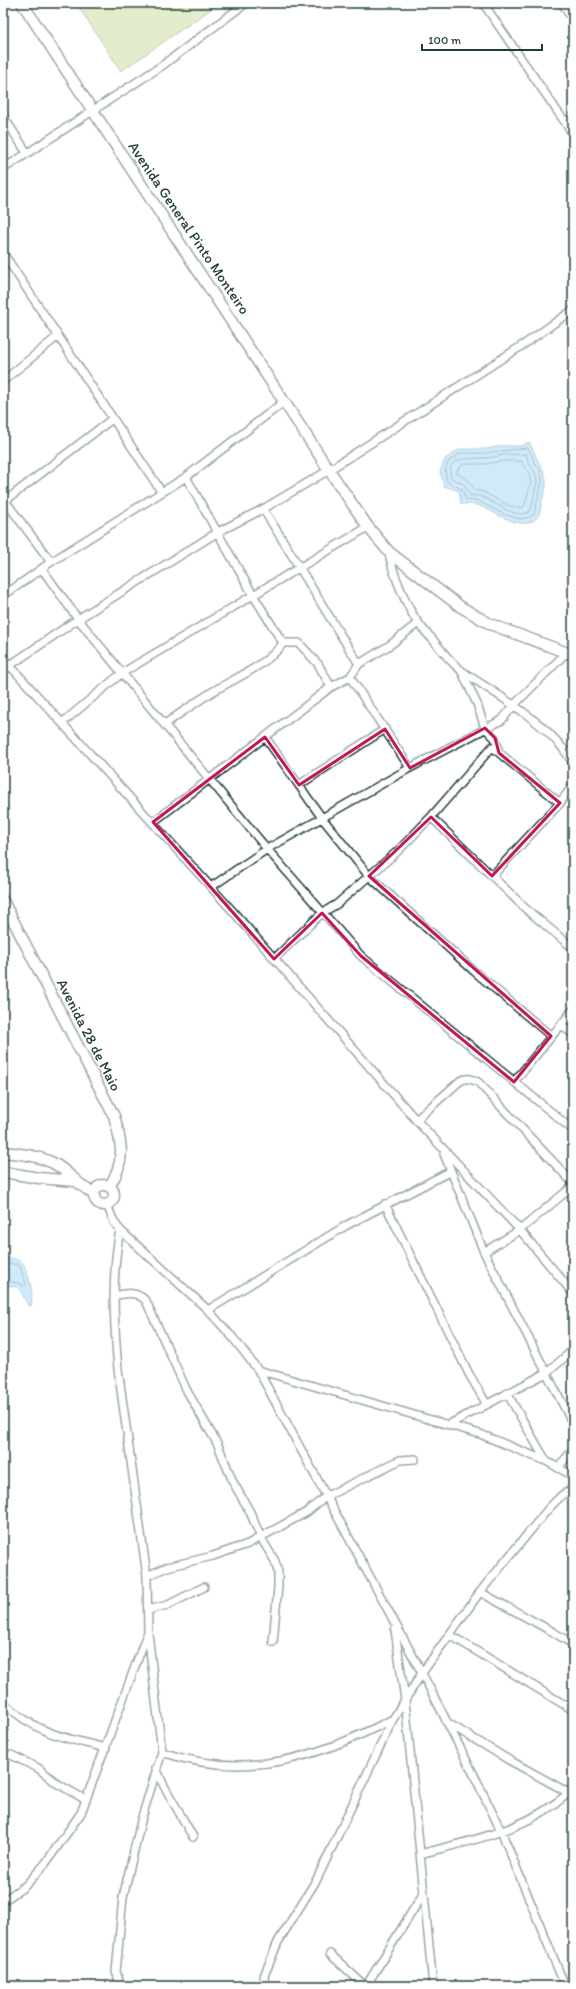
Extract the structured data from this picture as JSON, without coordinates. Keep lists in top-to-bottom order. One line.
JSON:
{"streets":{"street":["Avenida General Pinto Monteiro","Avenida 28 de Maio"]},"scale_bar":"100 m"}
